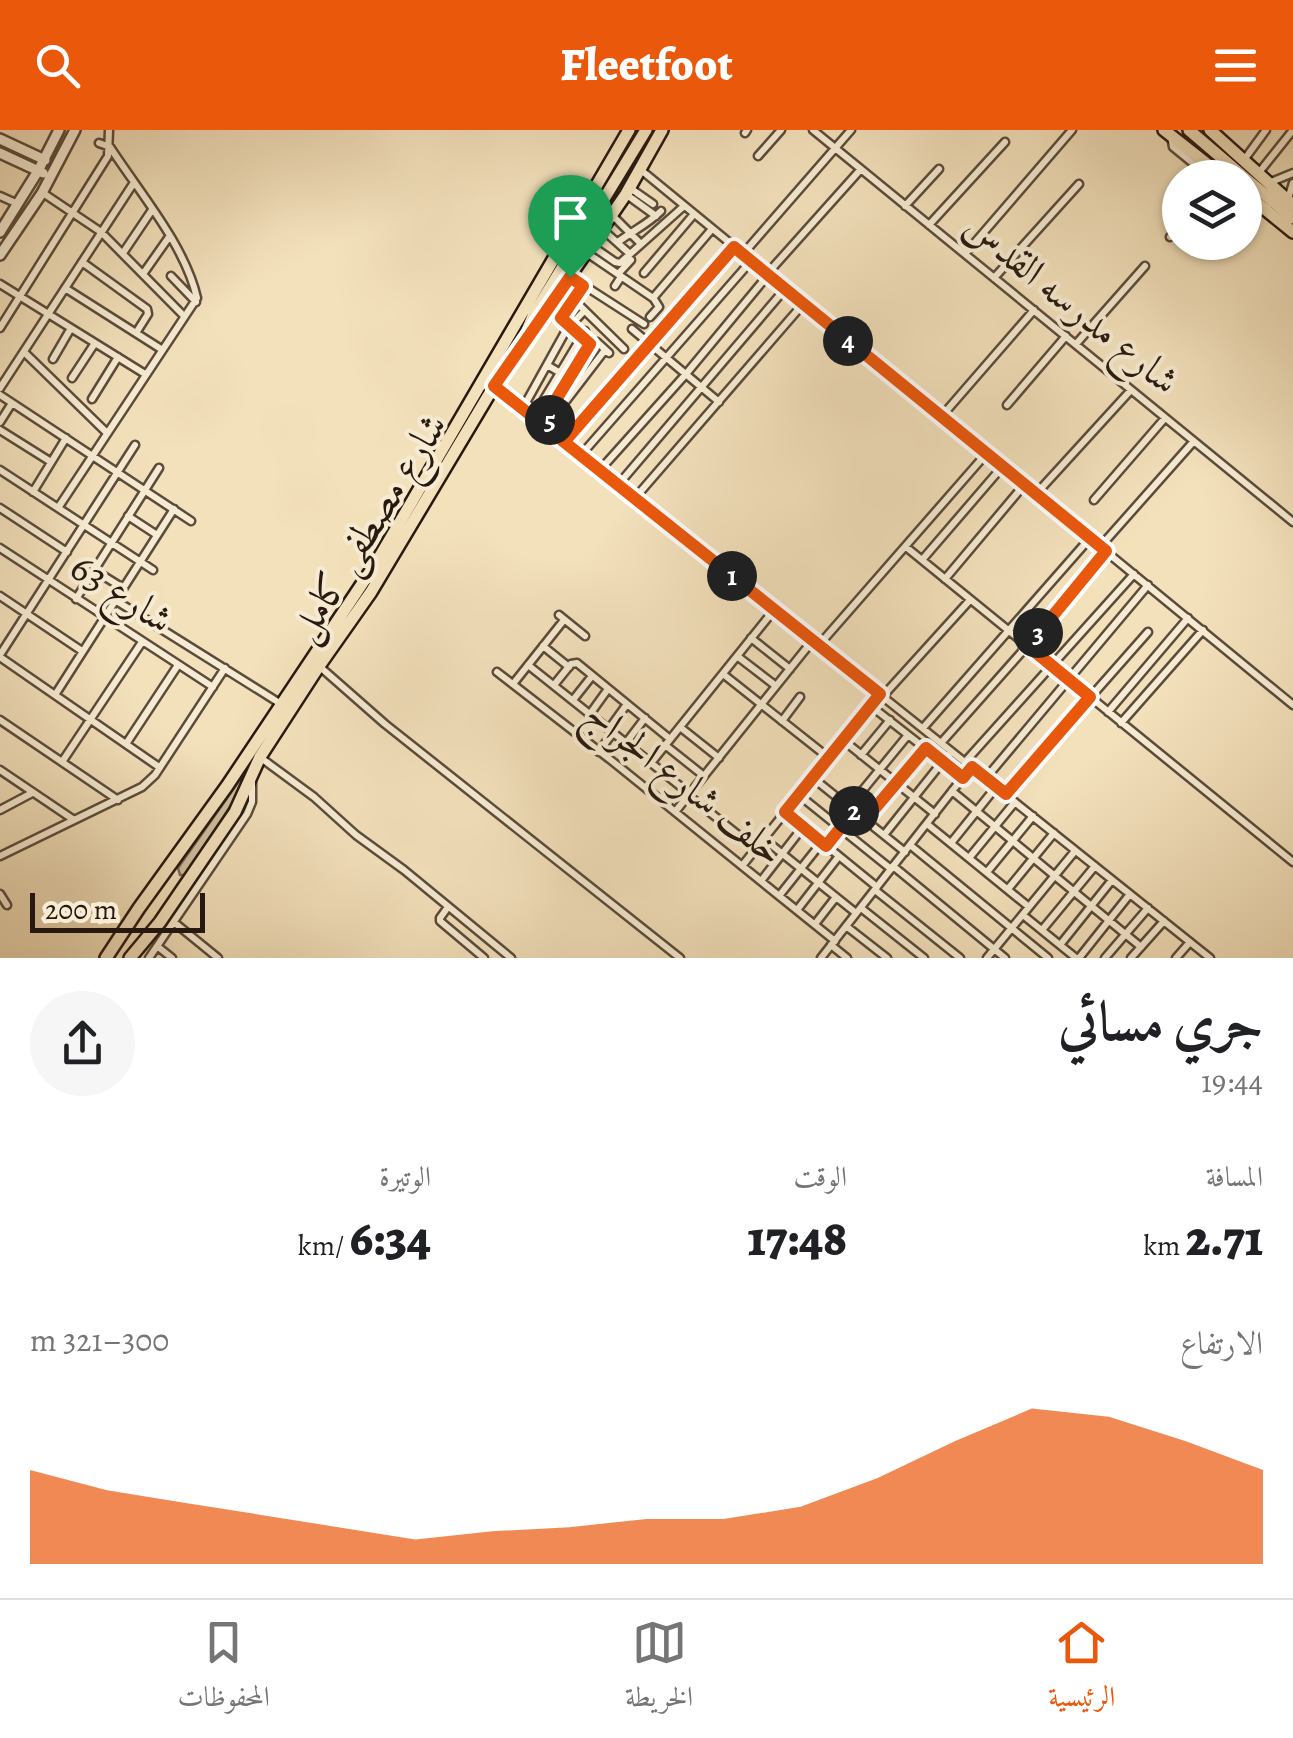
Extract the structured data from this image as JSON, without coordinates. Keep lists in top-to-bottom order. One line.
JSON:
{"streets":{"main road":["شارع مصطفى كامل"],"street":["شارع مدرسه القدس","شارع 63","خلف شارع الجراج"]},"scale_bar":"200 m","page":{"header":"Fleetfoot","pins":["4","5","1","3","2"],"scale":"200 m","heading":["جري مسائي","19:44"],"stats":[["المسافة","2.71 km"],["الوقت","17:48"],["الوتيرة","6:34 /km"]],"chart":["الارتفاع","300–321 m"],"tabs":["الرئيسية","الخريطة","المحفوظات"]}}
